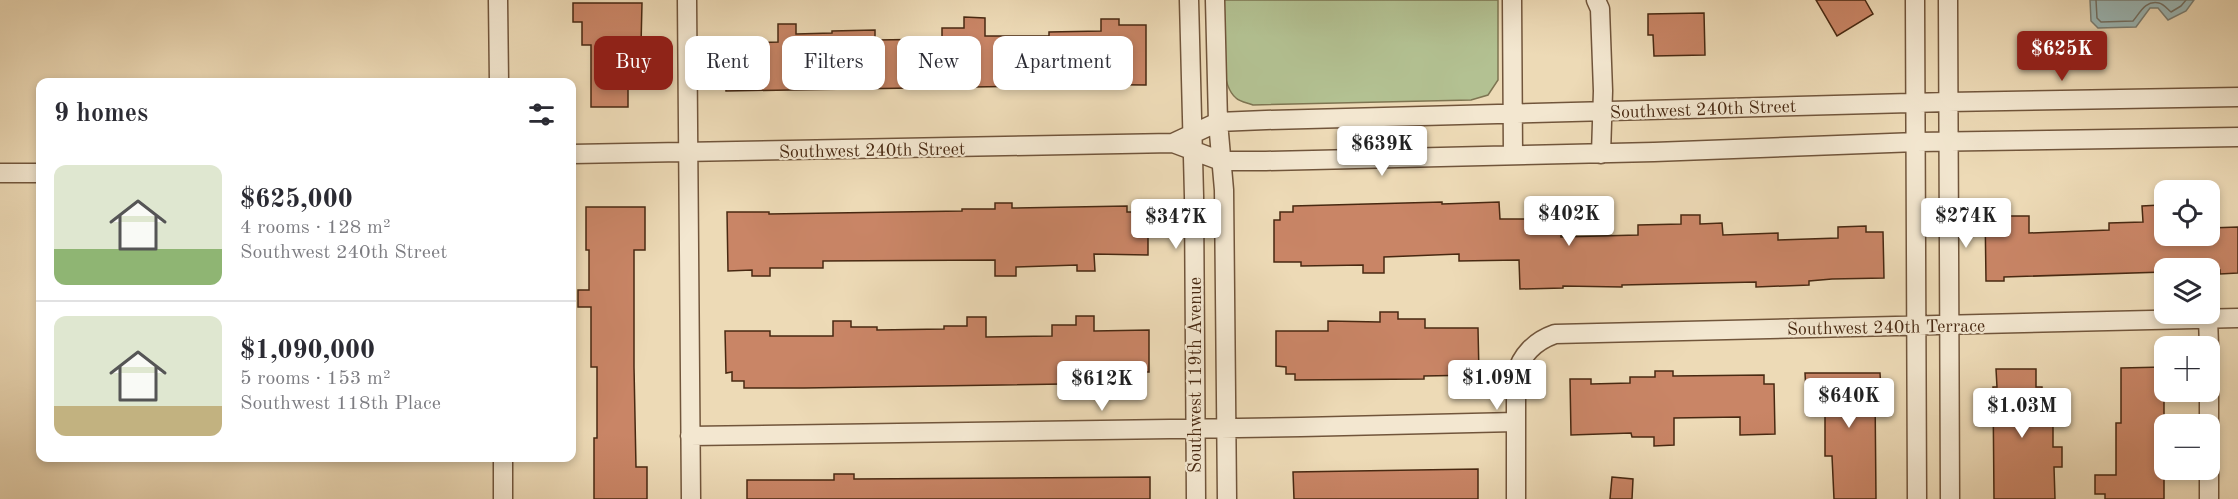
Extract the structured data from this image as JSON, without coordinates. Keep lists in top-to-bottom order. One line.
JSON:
{"streets":{"street":["Southwest 240th Street","Southwest 240th Terrace","Southwest 119th Avenue"]},"crossings":[["Southwest 240th Street","Southwest 119th Avenue"]],"page":{"price":["$625K","$639K","$402K","$274K","$347K","$1.09M","$612K","$640K","$1.03M"],"chip":["Buy","Rent","Filters","New","Apartment"],"heading":"9 homes","list":[{"name":"$625,000","note":"4 rooms · 128 m² · Southwest 240th Street"},{"name":"$1,090,000","note":"5 rooms · 153 m² · Southwest 118th Place"}],"map_buttons":["+","−"]}}
